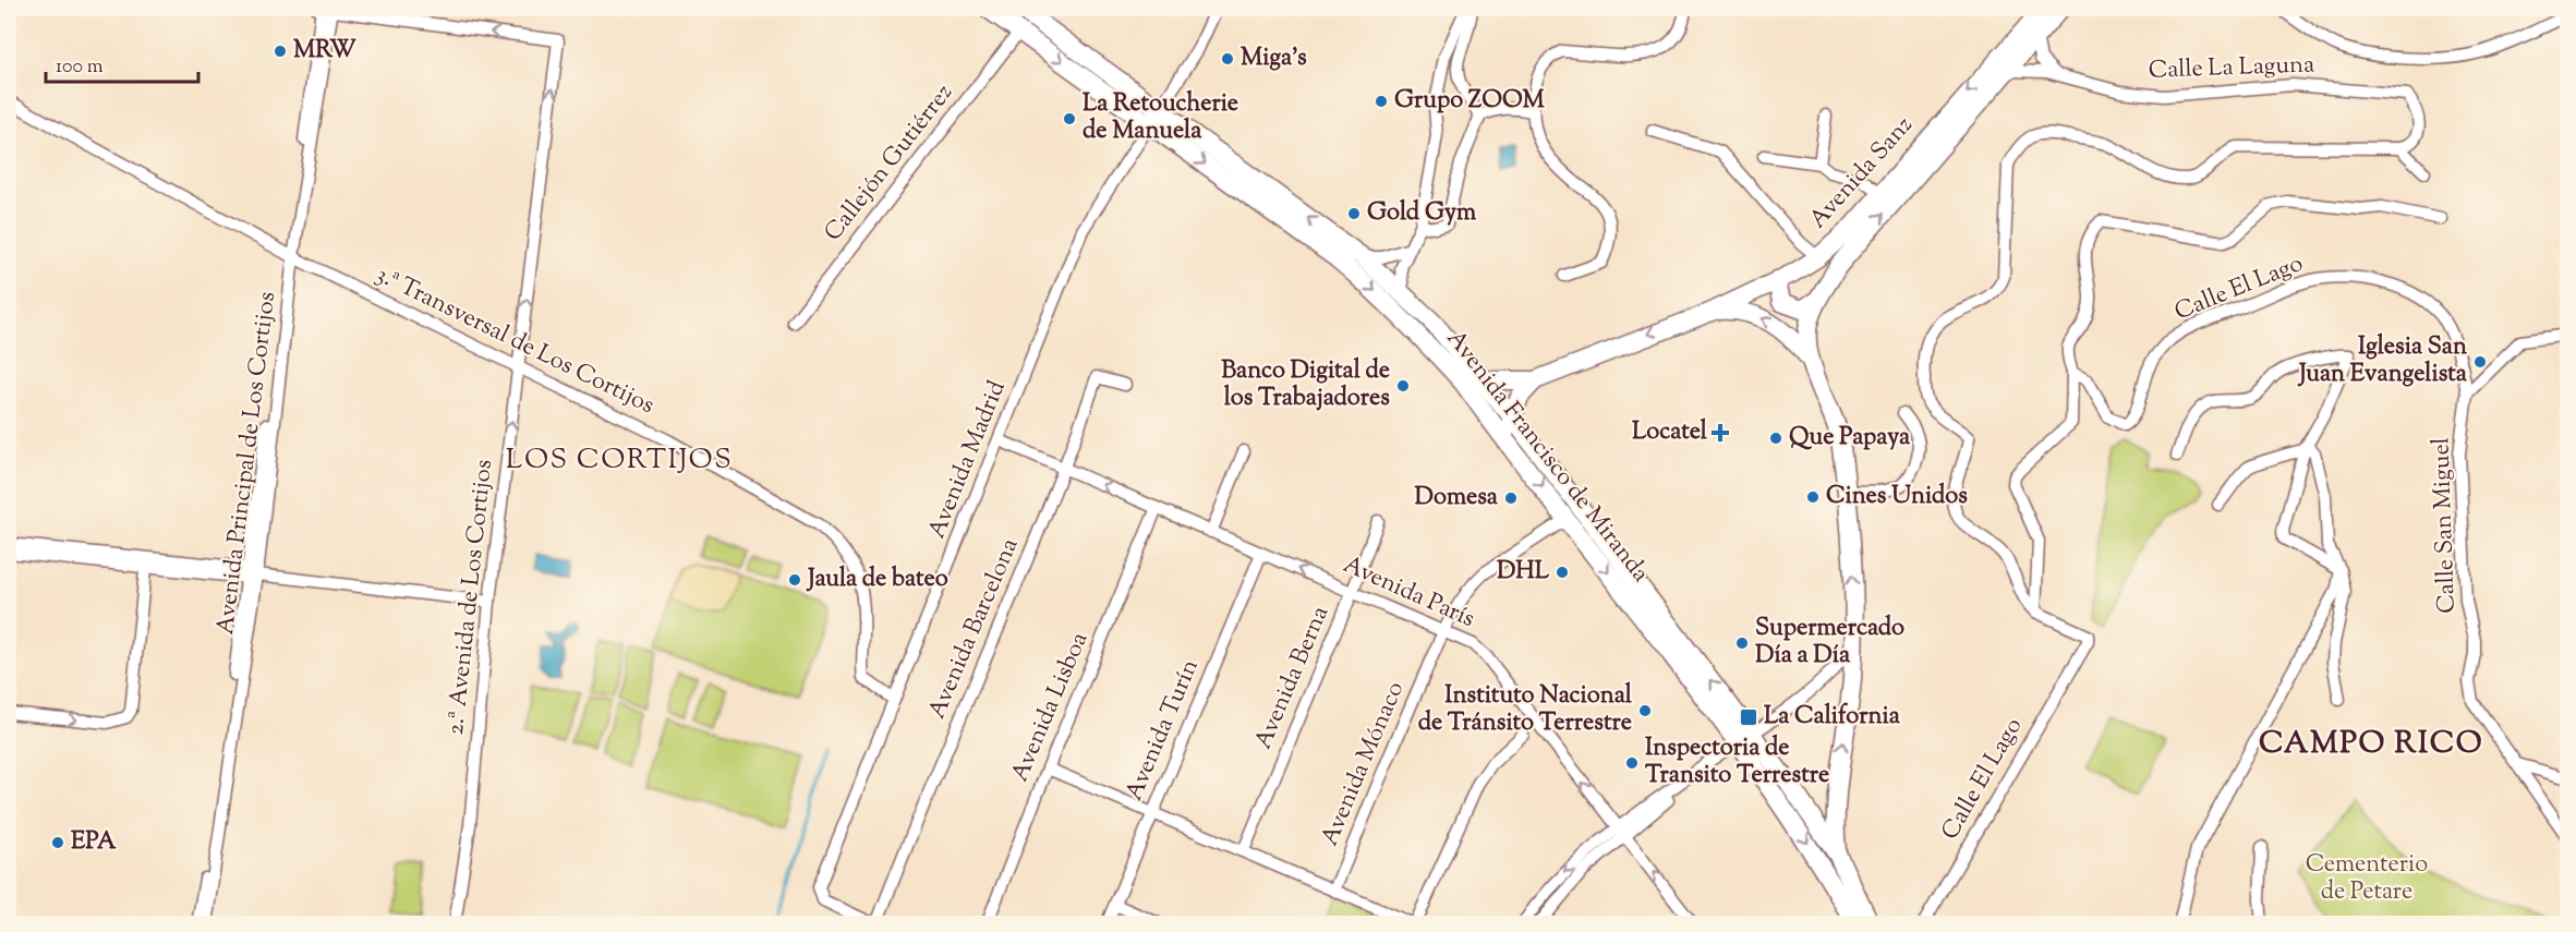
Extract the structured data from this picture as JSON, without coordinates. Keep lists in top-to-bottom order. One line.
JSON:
{"streets":{"main road":["Avenida Sanz","Avenida Francisco de Miranda"],"street":["Calle La Laguna","Callejón Gutiérrez","Calle El Lago","3.ª Transversal de Los Cortijos","Avenida Madrid","Avenida Principal de Los Cortijos","Calle San Miguel","Avenida París","2.ª Avenida de Los Cortijos","Avenida Barcelona","Avenida Berna","Avenida Lisboa","Avenida Turín","Avenida Mónaco"]},"crossings":[["Calle La Laguna","Avenida Sanz"],["Callejón Gutiérrez","Avenida Francisco de Miranda"],["Calle El Lago","Calle San Miguel"],["3.ª Transversal de Los Cortijos","Avenida Madrid"],["3.ª Transversal de Los Cortijos","Avenida Principal de Los Cortijos"],["3.ª Transversal de Los Cortijos","2.ª Avenida de Los Cortijos"],["Avenida Francisco de Miranda","Avenida Madrid"],["Avenida Francisco de Miranda","Avenida Mónaco"],["Avenida Madrid","Avenida París"],["Avenida Madrid","Avenida Barcelona"],["Avenida Principal de Los Cortijos","2.ª Avenida de Los Cortijos"],["Avenida París","Avenida Barcelona"],["Avenida París","Avenida Berna"],["Avenida París","Avenida Lisboa"],["Avenida París","Avenida Turín"],["Avenida París","Avenida Mónaco"]],"one_way":["Avenida París"],"districts":["LOS CORTIJOS","CAMPO RICO"],"parks":["Cementerio de Petare"],"places":{"other":["MRW","Miga's","Grupo ZOOM","La Retoucherie de Manuela","Gold Gym","Iglesia San Juan Evangelista","Banco Digital de los Trabajadores","Que Papaya","Cines Unidos","Domesa","DHL","Jaula de bateo","Supermercado Día a Día","Instituto Nacional de Tránsito Terrestre","Inspectoria de Transito Terrestre","EPA"],"health":["Locatel"],"transit":["La California"]},"scale_bar":"100 m"}
